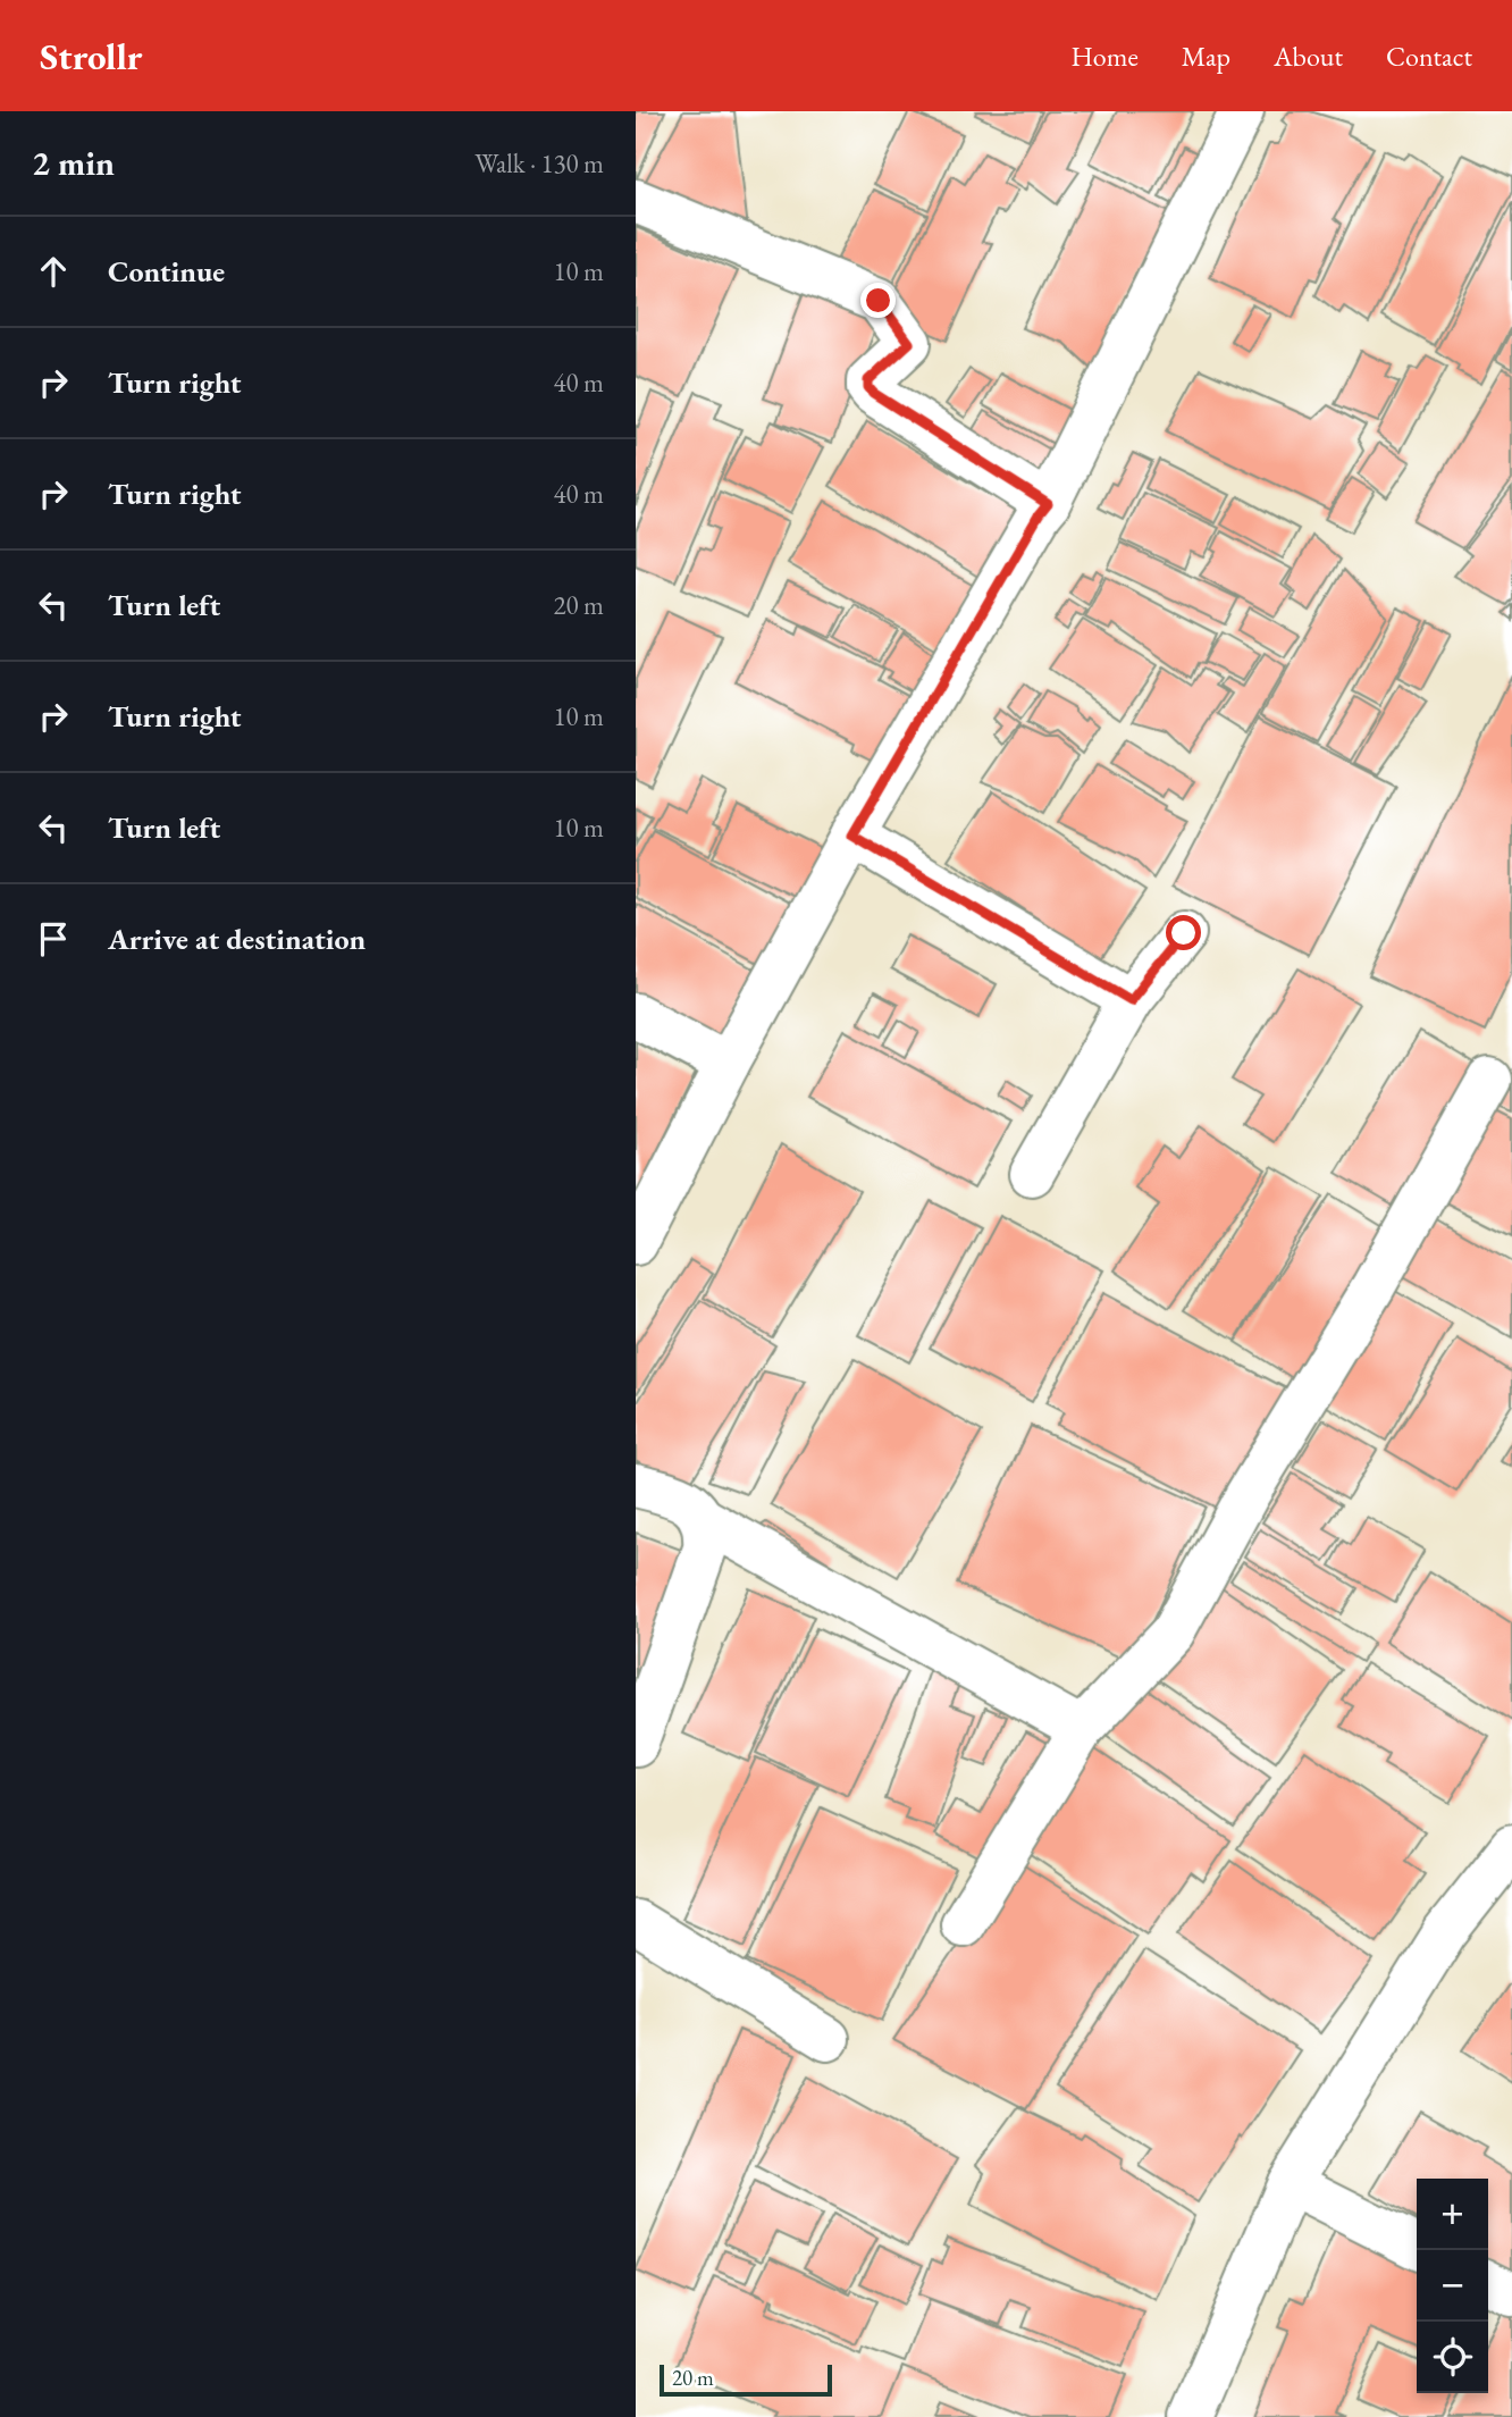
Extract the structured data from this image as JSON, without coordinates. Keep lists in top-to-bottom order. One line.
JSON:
{"scale_bar":"20 m","page":{"header":"Strollr","nav":["Home","Map","About","Contact"],"heading":["2 min","Walk · 130 m"],"list":[["Continue","10 m"],["Turn right","40 m"],["Turn right","40 m"],["Turn left","20 m"],["Turn right","10 m"],["Turn left","10 m"],"Arrive at destination"],"map_buttons":["+","−"],"scale":"20 m"}}
